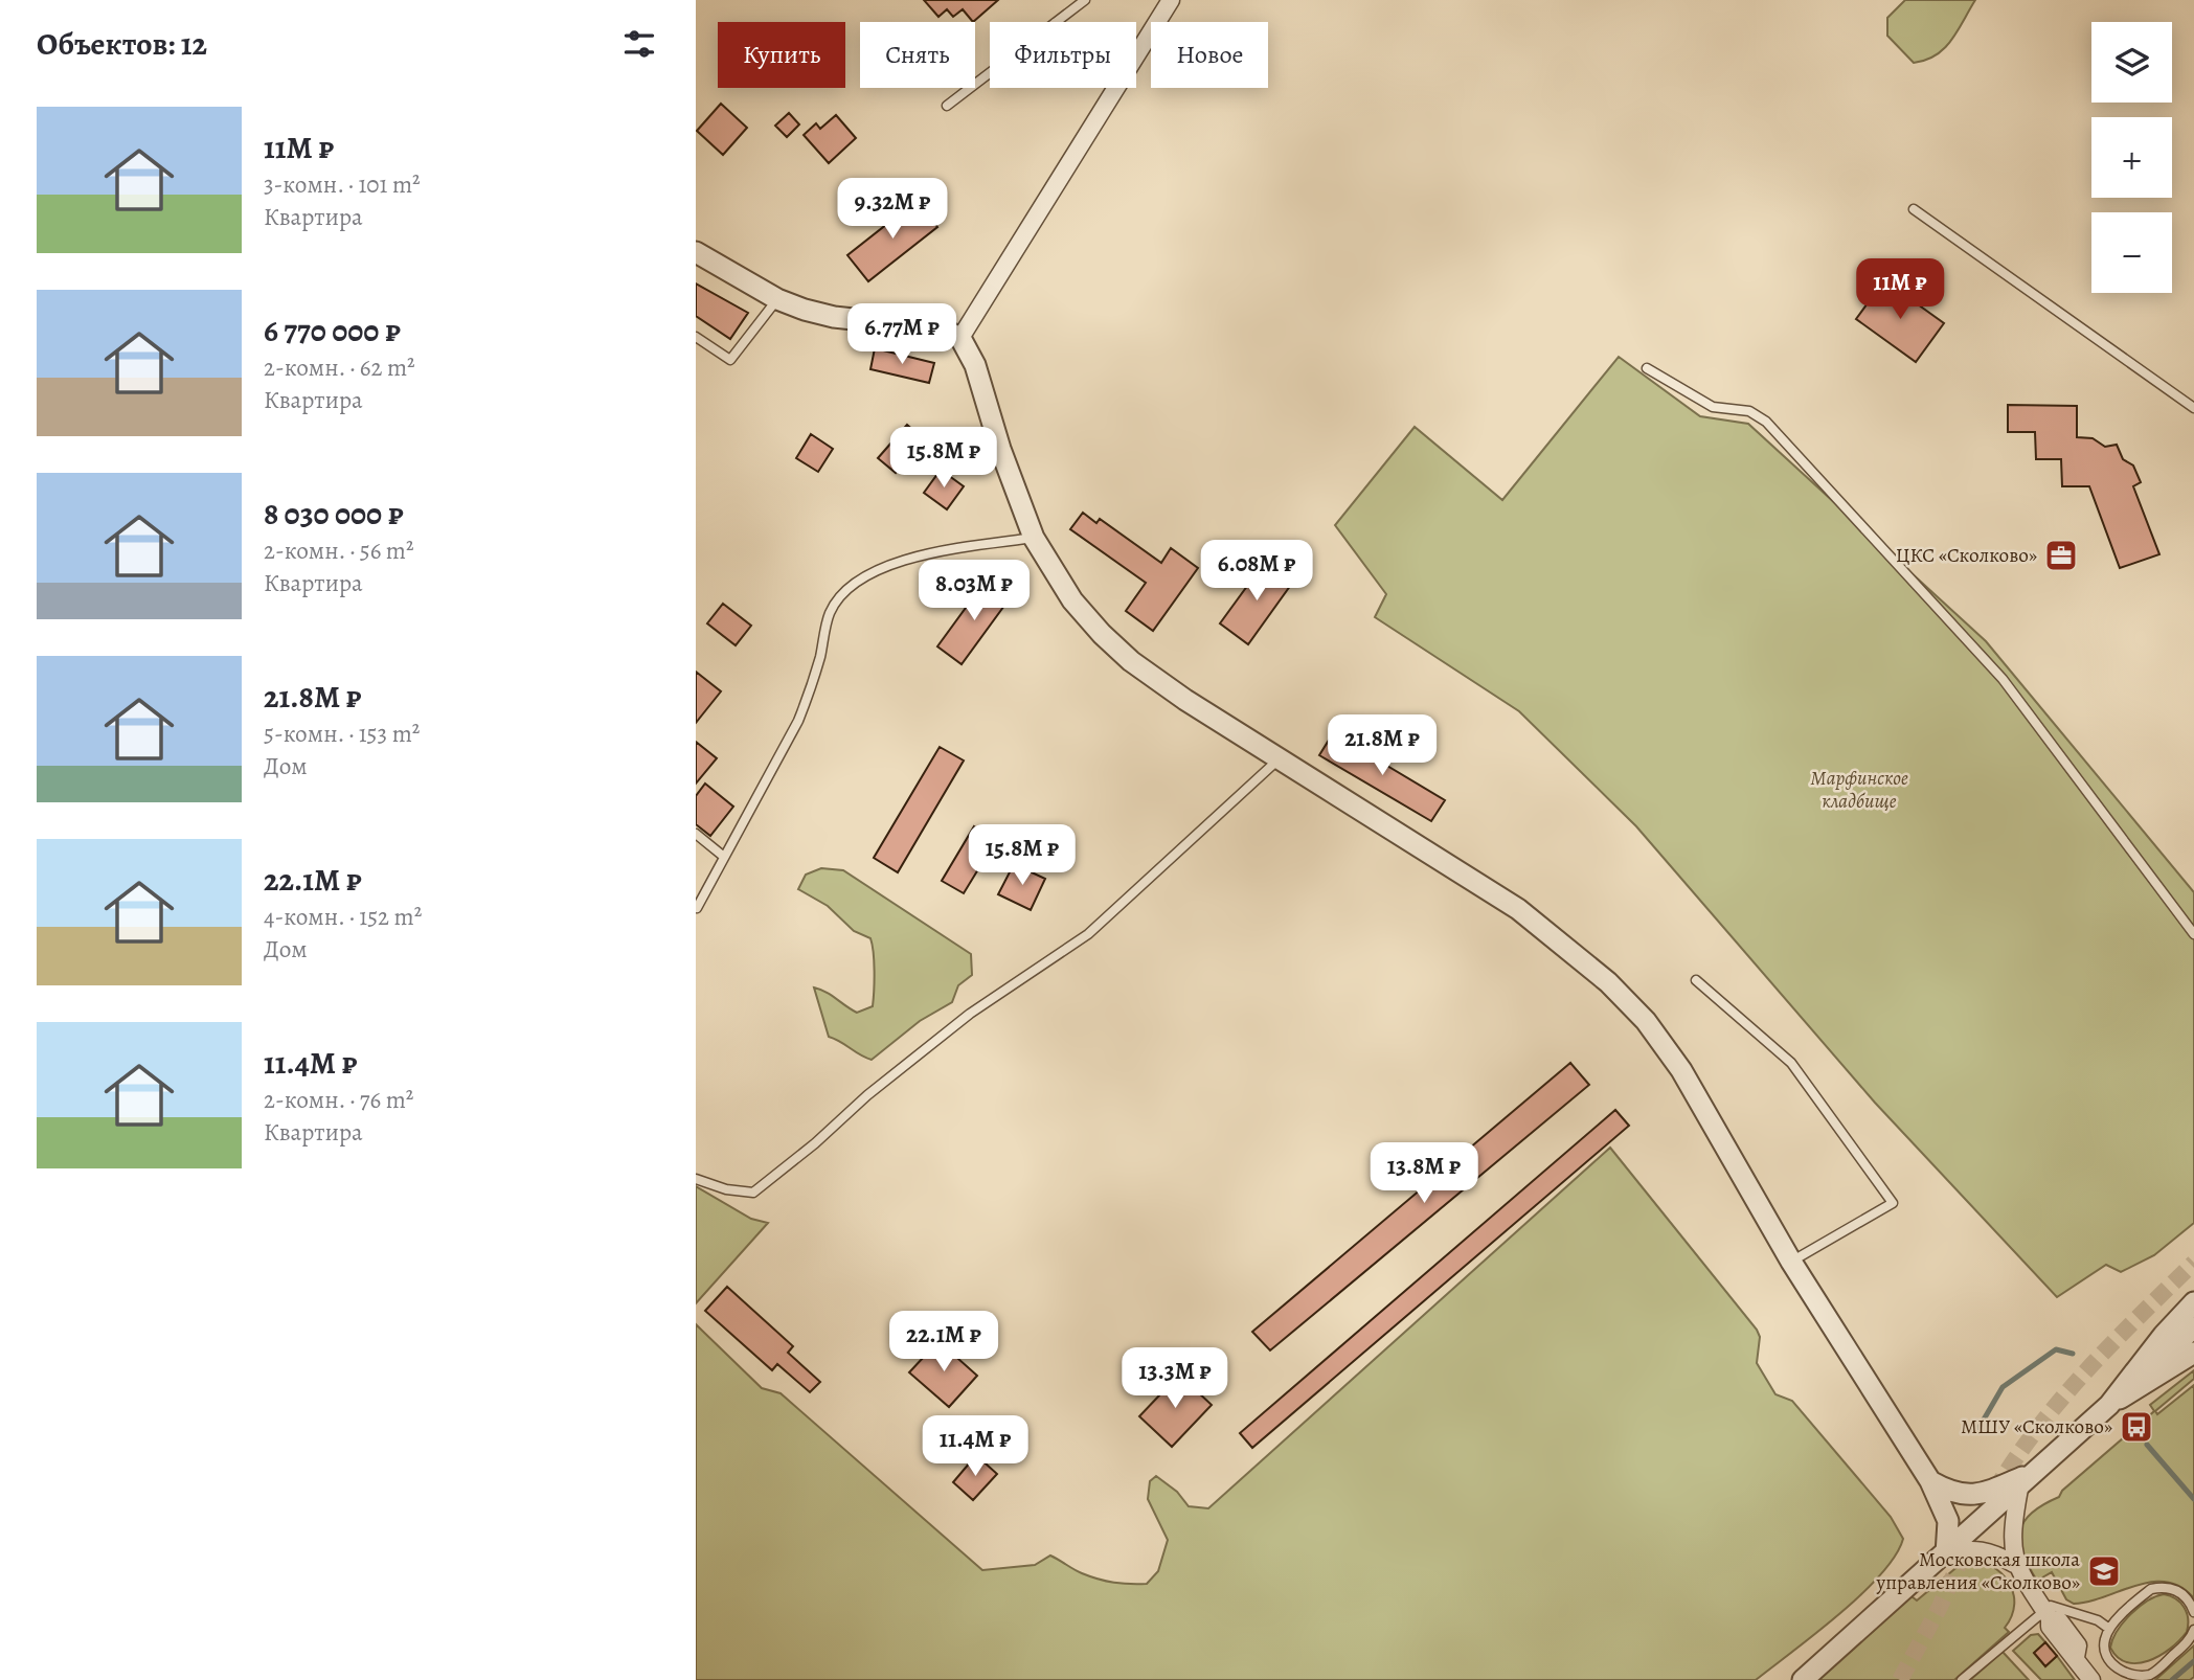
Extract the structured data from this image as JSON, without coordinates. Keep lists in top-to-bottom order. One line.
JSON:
{"parks":["Марфинское кладбище"],"places":{"office":["ЦКС «Сколково»"],"bus stop":["МШУ «Сколково»"],"school or university":["Московская школа управления «Сколково»"]},"page":{"heading":"Объектов: 12","map_buttons":["+","−"],"chip":["Купить","Снять","Фильтры","Новое"],"list":[{"name":"11M ₽","note":"3-комн. · 101 m² · Квартира"},{"name":"6 770 000 ₽","note":"2-комн. · 62 m² · Квартира"},{"name":"8 030 000 ₽","note":"2-комн. · 56 m² · Квартира"},{"name":"21.8M ₽","note":"5-комн. · 153 m² · Дом"},{"name":"22.1M ₽","note":"4-комн. · 152 m² · Дом"},{"name":"11.4M ₽","note":"2-комн. · 76 m² · Квартира"}],"price":["9.32M ₽","11M ₽","6.77M ₽","15.8M ₽","6.08M ₽","8.03M ₽","21.8M ₽","15.8M ₽","13.8M ₽","22.1M ₽","13.3M ₽","11.4M ₽"]}}
